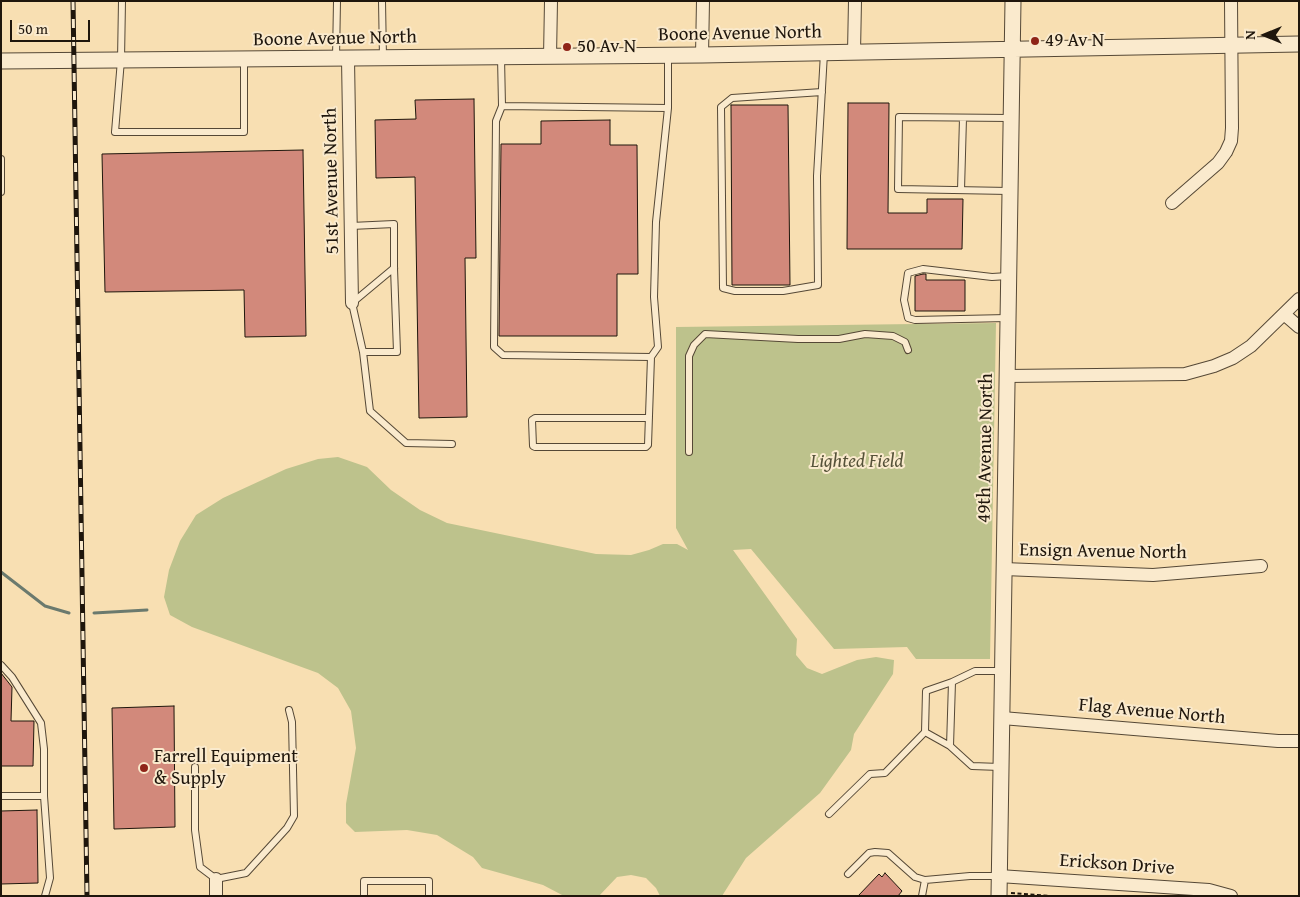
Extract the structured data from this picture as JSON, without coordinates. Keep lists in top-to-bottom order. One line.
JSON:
{"streets":{"street":["Boone Avenue North","51st Avenue North","49th Avenue North","Ensign Avenue North","Flag Avenue North","Erickson Drive"]},"crossings":[["Boone Avenue North","51st Avenue North"],["Boone Avenue North","49th Avenue North"],["49th Avenue North","Ensign Avenue North"],["49th Avenue North","Flag Avenue North"],["49th Avenue North","Erickson Drive"]],"parks":["Lighted Field"],"places":["49 Av N","50 Av N","Farrell Equipment & Supply"],"scale_bar":"50 m","north":"left"}
